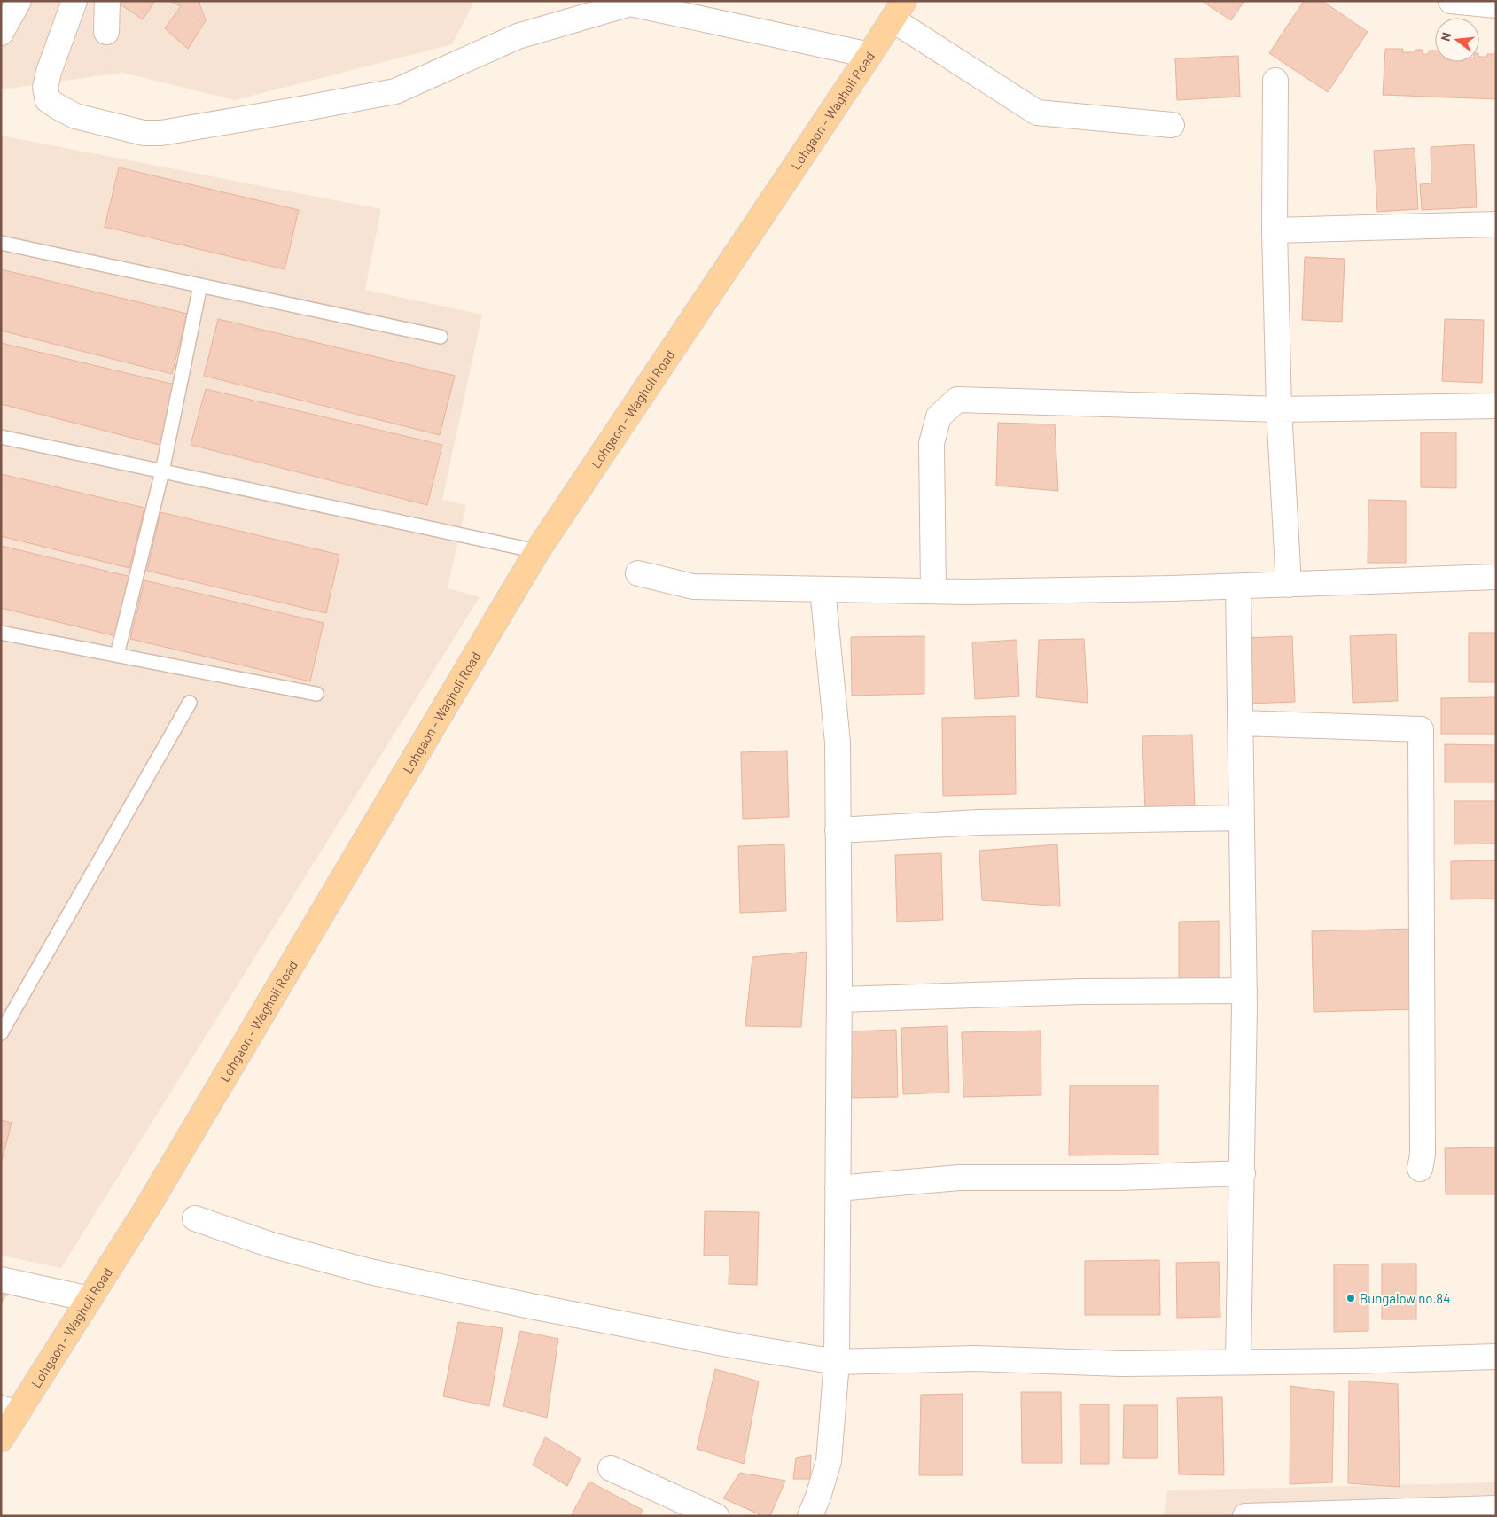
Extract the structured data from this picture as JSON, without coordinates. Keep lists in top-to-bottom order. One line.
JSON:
{"streets":{"main road":["Lohgaon - Wagholi Road"]},"places":["Bungalow no.84"],"north":"left"}
